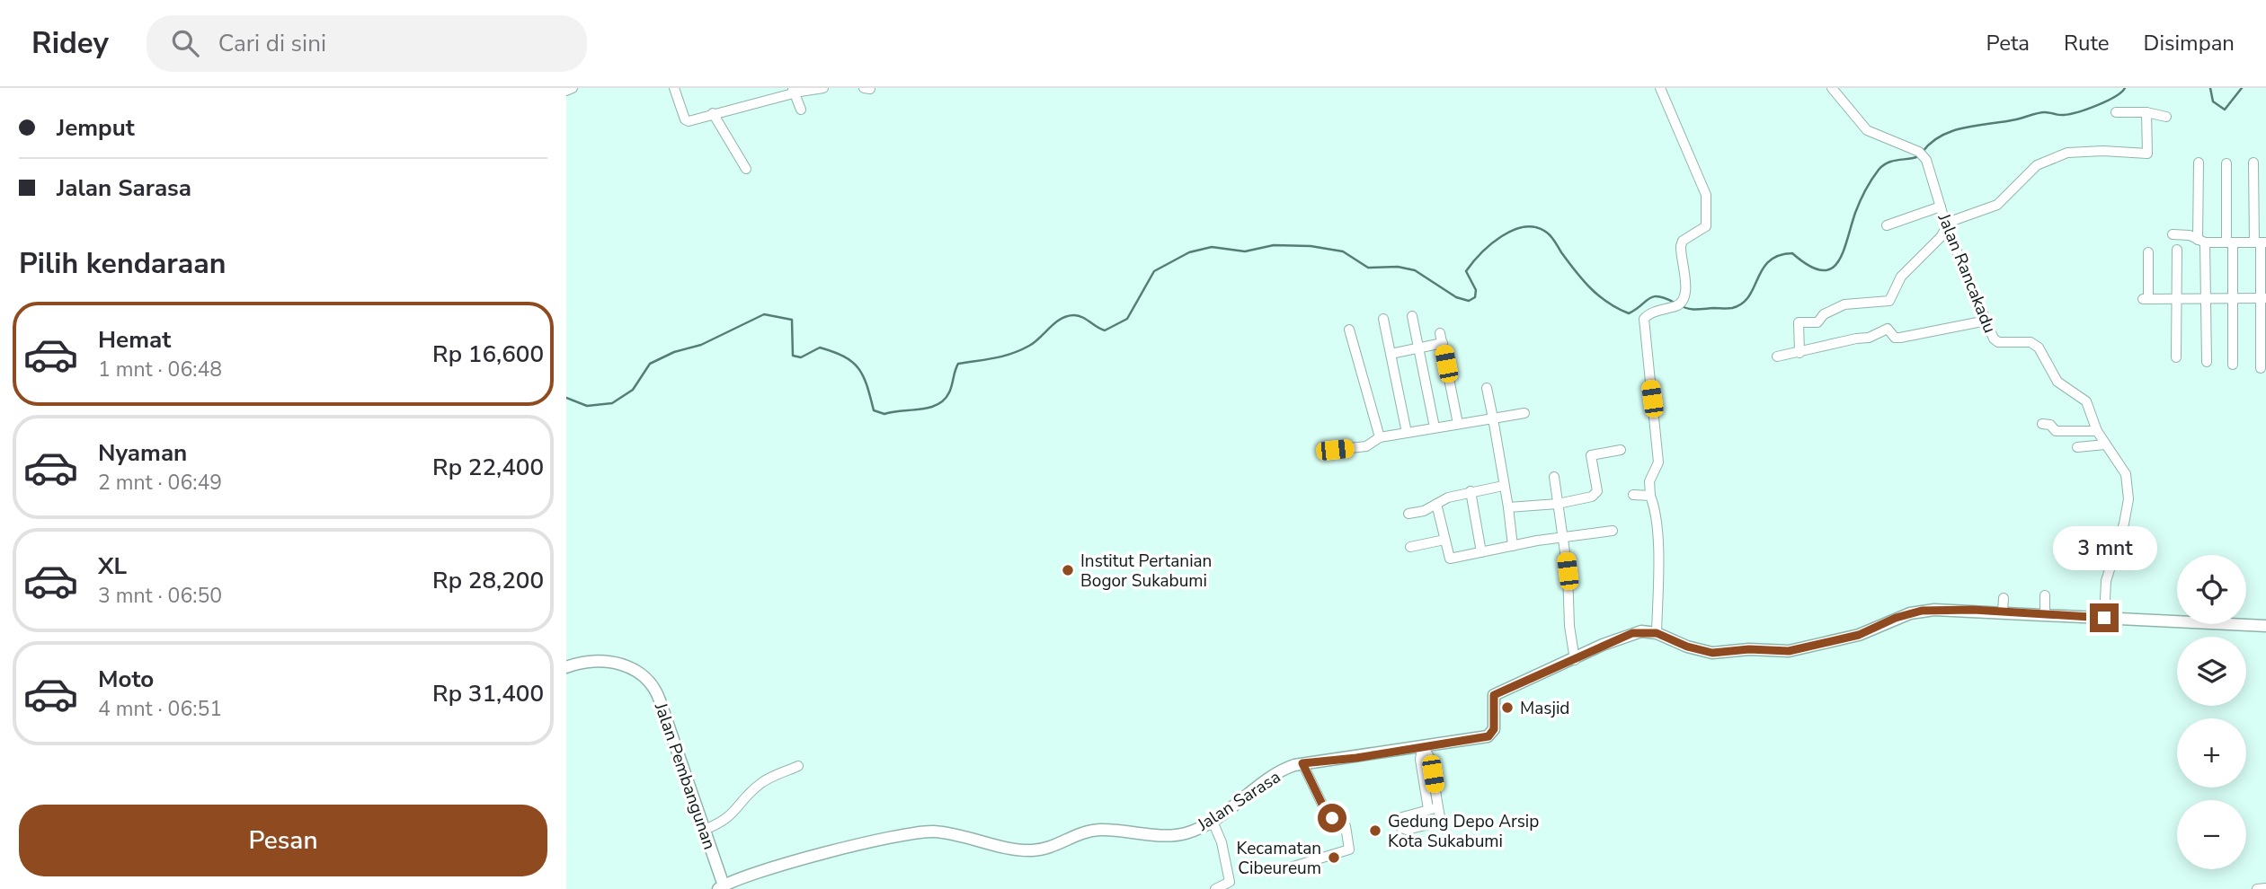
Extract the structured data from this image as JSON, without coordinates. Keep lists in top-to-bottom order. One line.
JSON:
{"streets":{"street":["Jalan Rancakadu","Jalan Pembangunan","Jalan Sarasa"]},"crossings":[["Jalan Rancakadu","Jalan Sarasa"],["Jalan Pembangunan","Jalan Sarasa"]],"places":["Institut Pertanian Bogor Sukabumi","Masjid","Gedung Depo Arsip Kota Sukabumi","Kecamatan Cibeureum"],"page":{"header":"Ridey","search":"Cari di sini","nav":["Peta","Rute","Disimpan"],"banner":["Jemput","Jalan Sarasa"],"heading":"Pilih kendaraan","list":[{"name":"Hemat","note":"1 mnt · 06:48","value":"Rp 16,600"},{"name":"Nyaman","note":"2 mnt · 06:49","value":"Rp 22,400"},{"name":"XL","note":"3 mnt · 06:50","value":"Rp 28,200"},{"name":"Moto","note":"4 mnt · 06:51","value":"Rp 31,400"}],"bubble":"3 mnt","map_buttons":["+","−"],"buttons":"Pesan"}}
